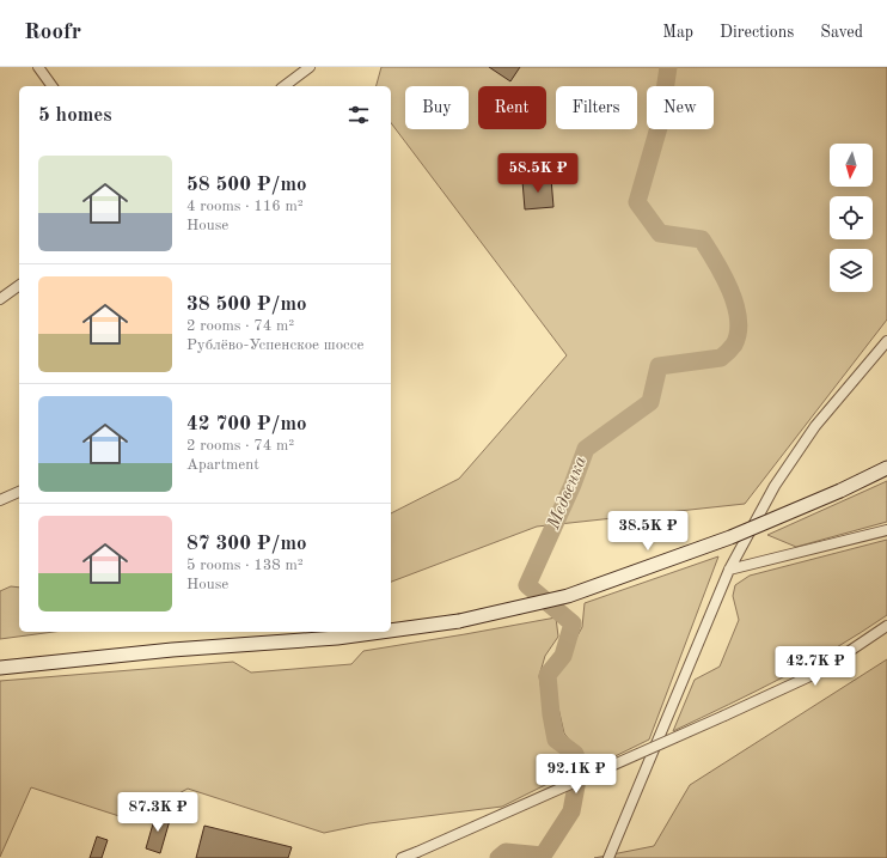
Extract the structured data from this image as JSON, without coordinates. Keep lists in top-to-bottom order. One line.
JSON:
{"water":["Медвенка"],"north":"bottom","page":{"header":"Roofr","nav":["Map","Directions","Saved"],"chip":["Buy","Rent","Filters","New"],"heading":"5 homes","list":[{"name":"58 500 ₽/mo","note":"4 rooms · 116 m² · House"},{"name":"38 500 ₽/mo","note":"2 rooms · 74 m² · Рублёво-Успенское шоссе"},{"name":"42 700 ₽/mo","note":"2 rooms · 74 m² · Apartment"},{"name":"87 300 ₽/mo","note":"5 rooms · 138 m² · House"}],"price":["58.5K ₽","38.5K ₽","42.7K ₽","92.1K ₽","87.3K ₽"]}}
